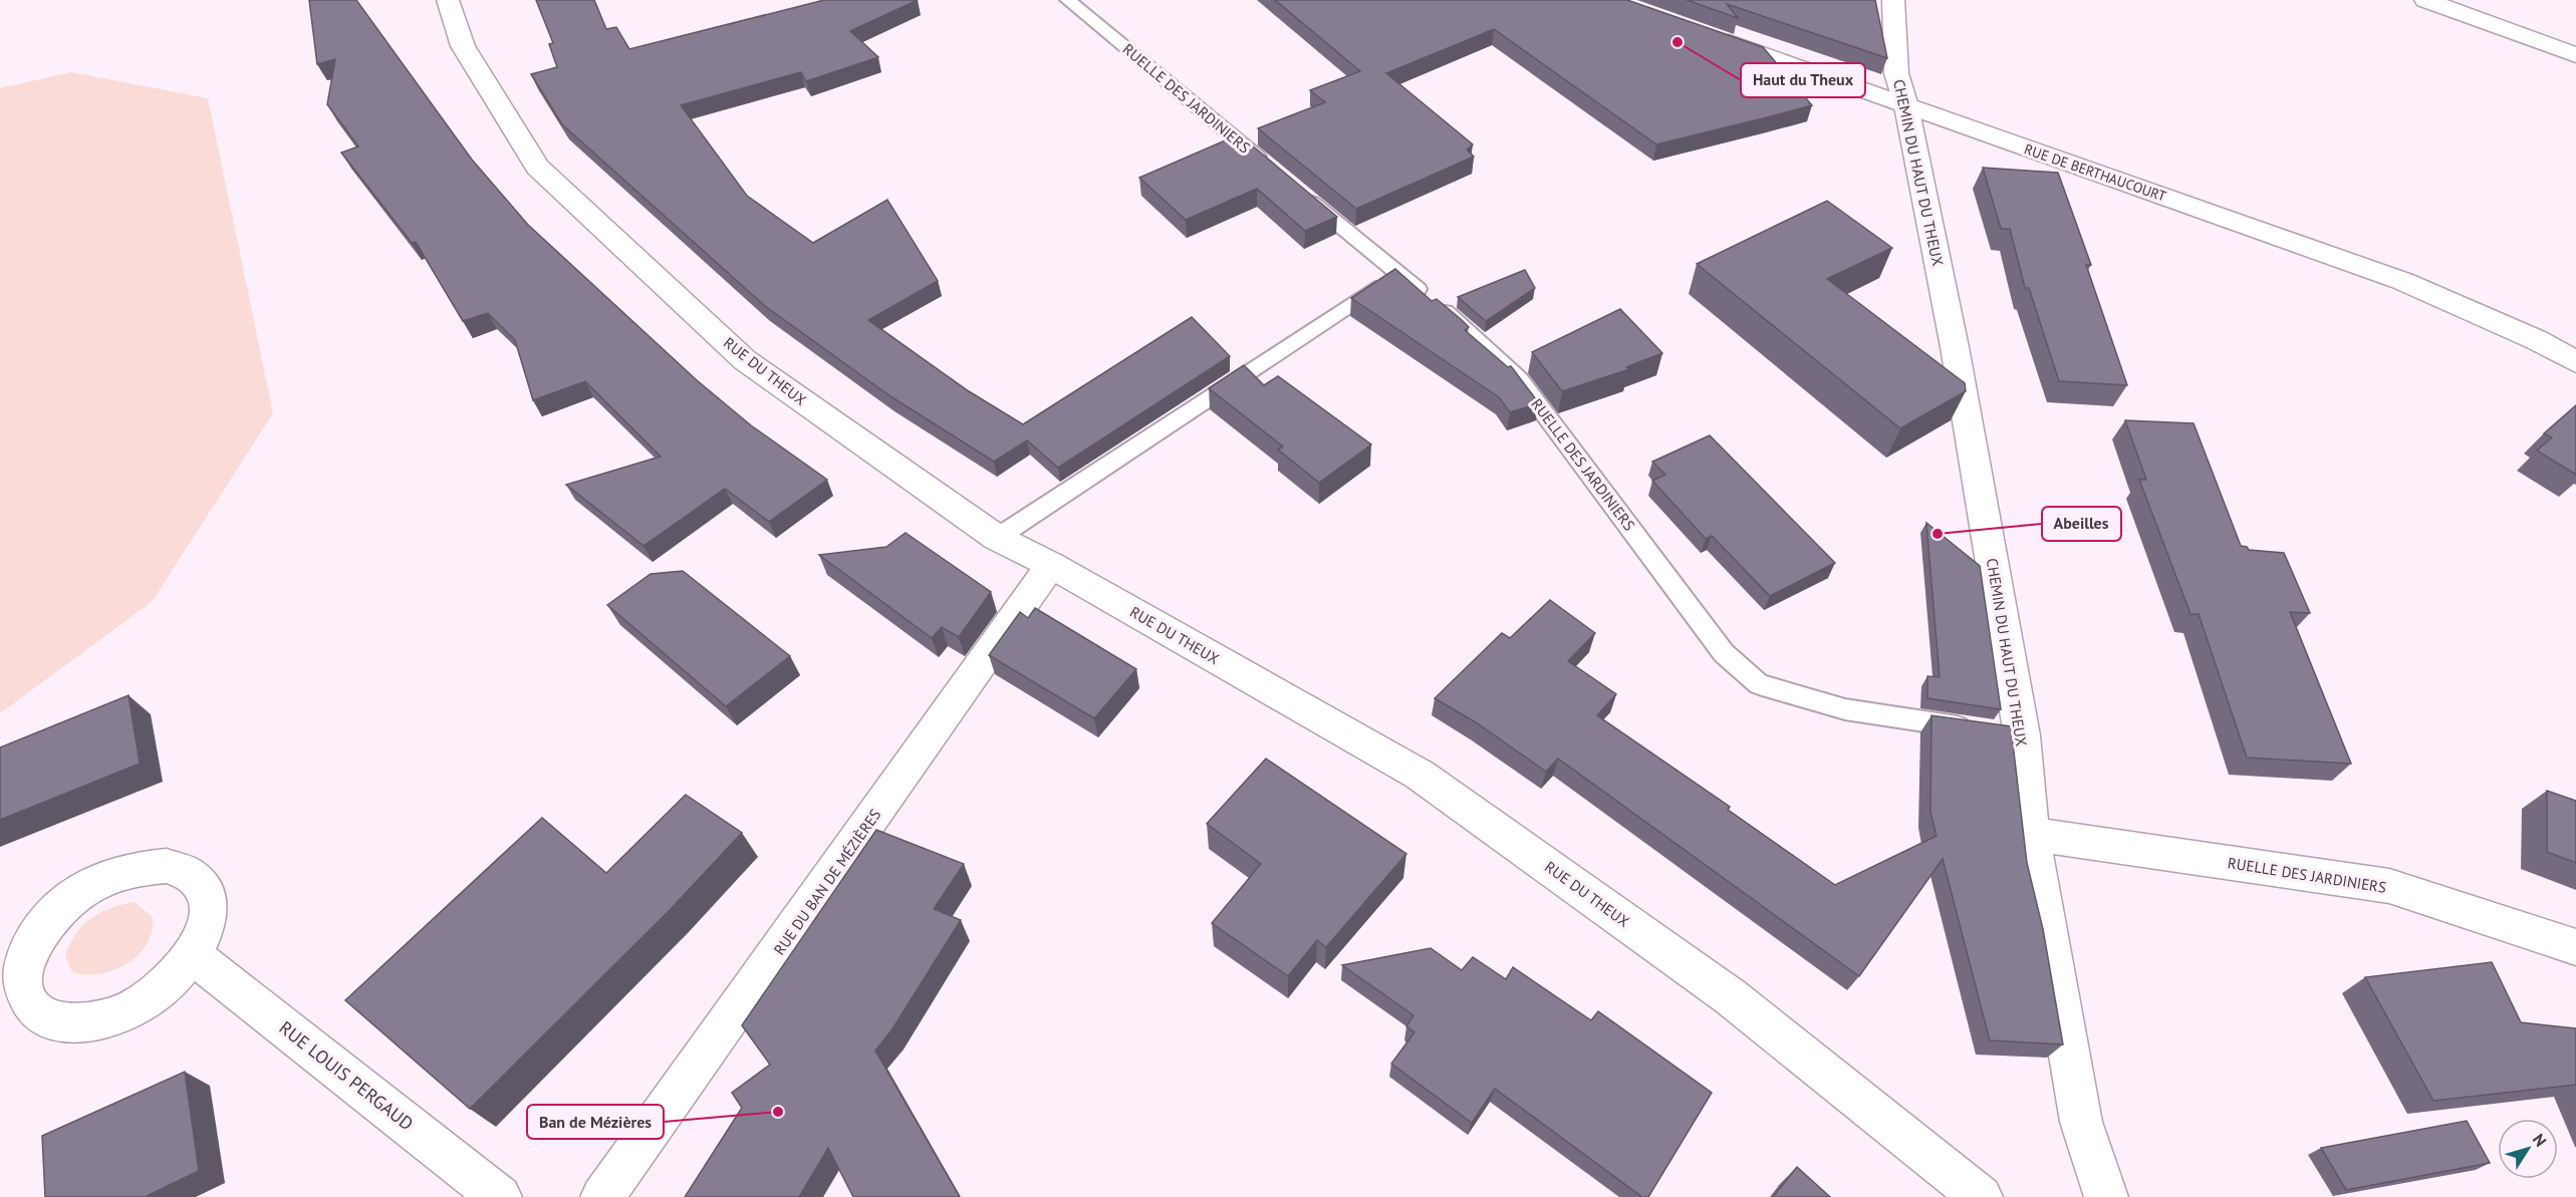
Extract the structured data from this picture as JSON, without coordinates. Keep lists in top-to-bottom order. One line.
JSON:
{"streets":{"street":["RUELLE DES JARDINIERS","CHEMIN DU HAUT DU THEUX","RUE DE BERTHAUCOURT","RUE DU THEUX","RUE DU BAN DE MÉZIÈRES","RUE LOUIS PERGAUD"]},"crossings":[["RUELLE DES JARDINIERS","CHEMIN DU HAUT DU THEUX"],["CHEMIN DU HAUT DU THEUX","RUE DE BERTHAUCOURT"],["RUE DU THEUX","RUE DU BAN DE MÉZIÈRES"]],"places":["Haut du Theux","Abeilles","Ban de Mézières"],"north":"top right"}
